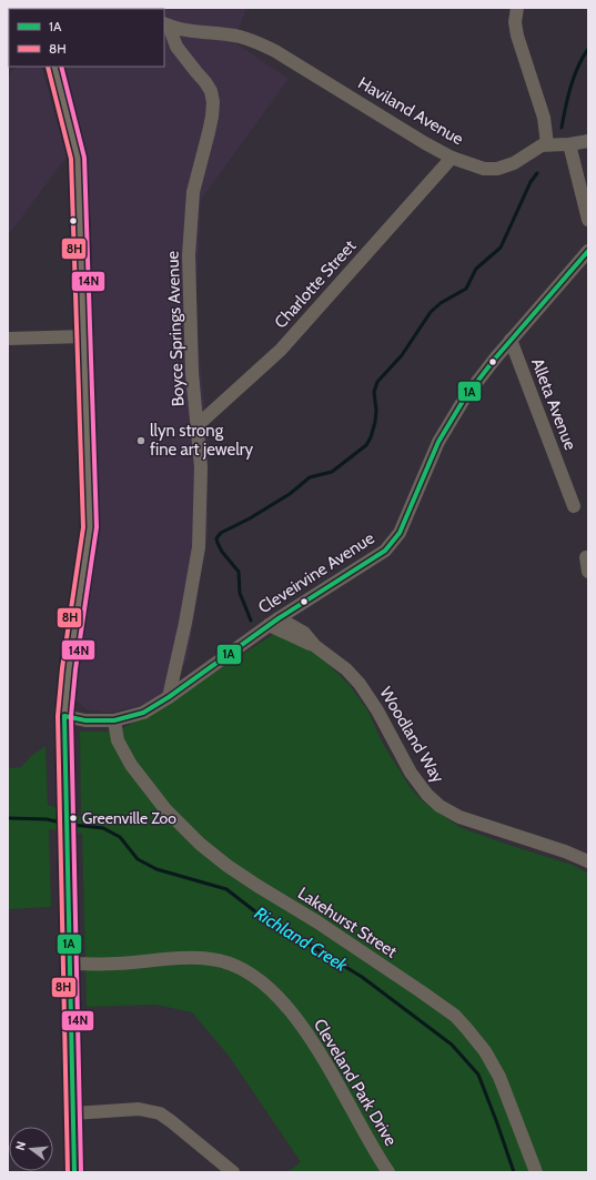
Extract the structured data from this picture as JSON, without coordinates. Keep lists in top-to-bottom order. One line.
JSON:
{"streets":{"street":["Haviland Avenue","Charlotte Street","Boyce Springs Avenue","Alleta Avenue","Cleveirvine Avenue","Woodland Way","Lakehurst Street","Cleveland Park Drive"]},"crossings":[["Haviland Avenue","Charlotte Street"],["Haviland Avenue","Boyce Springs Avenue"],["Charlotte Street","Boyce Springs Avenue"],["Boyce Springs Avenue","Cleveirvine Avenue"],["Alleta Avenue","Cleveirvine Avenue"],["Cleveirvine Avenue","Woodland Way"],["Cleveirvine Avenue","Lakehurst Street"]],"water":["Richland Creek"],"places":["llyn strong fine art jewelry","Greenville Zoo"],"lines":["transit line 8H","transit line 14N","transit line 1A"],"legend":["1A","8H"],"north":"left"}
